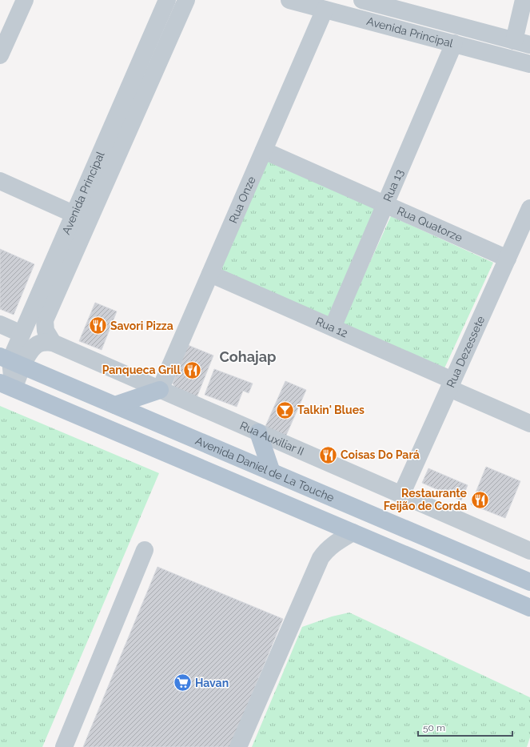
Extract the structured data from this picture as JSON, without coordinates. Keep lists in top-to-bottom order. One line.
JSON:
{"streets":{"main road":["Avenida Daniel de La Touche"],"street":["Avenida Principal","Rua 13","Rua Onze","Rua Quatorze","Rua 12","Rua Dezessete","Rua Auxiliar II"]},"crossings":[["Avenida Principal","Rua 13"],["Avenida Principal","Rua Onze"],["Avenida Principal","Rua Auxiliar II"],["Avenida Principal","Avenida Daniel de La Touche"],["Rua 13","Rua Quatorze"],["Rua 13","Rua 12"],["Rua Onze","Rua Quatorze"],["Rua Onze","Rua 12"],["Rua Onze","Rua Auxiliar II"],["Rua Quatorze","Rua Dezessete"],["Rua 12","Rua Dezessete"],["Rua Dezessete","Rua Auxiliar II"]],"districts":["Cohajap"],"places":{"restaurant":["Savori Pizza","Panqueca Grill","Coisas Do Pará","Restaurante Feijão de Corda"],"bar":["Talkin' Blues"],"supermarket":["Havan"]},"scale_bar":"50 m"}
